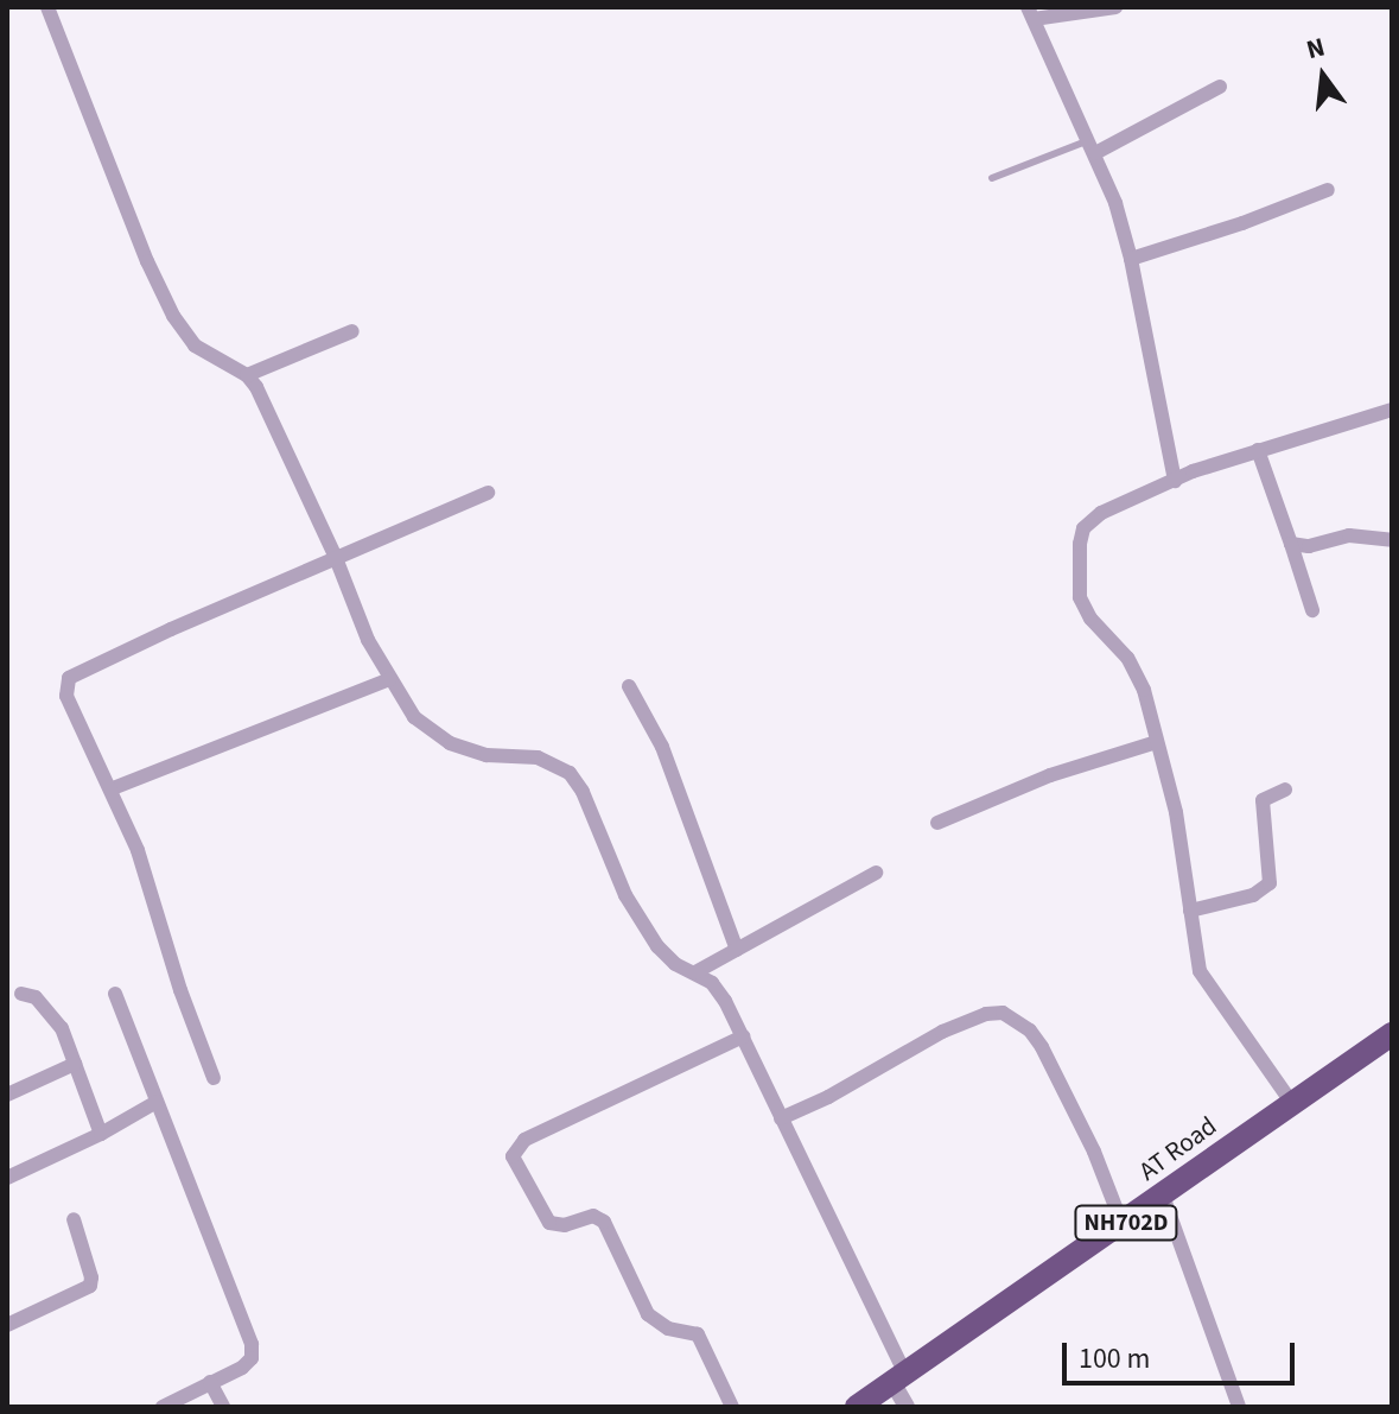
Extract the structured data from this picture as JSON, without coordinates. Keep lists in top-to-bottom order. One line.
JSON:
{"streets":{"highway":["AT Road","NH702D"]},"scale_bar":"100 m","north":"top"}
